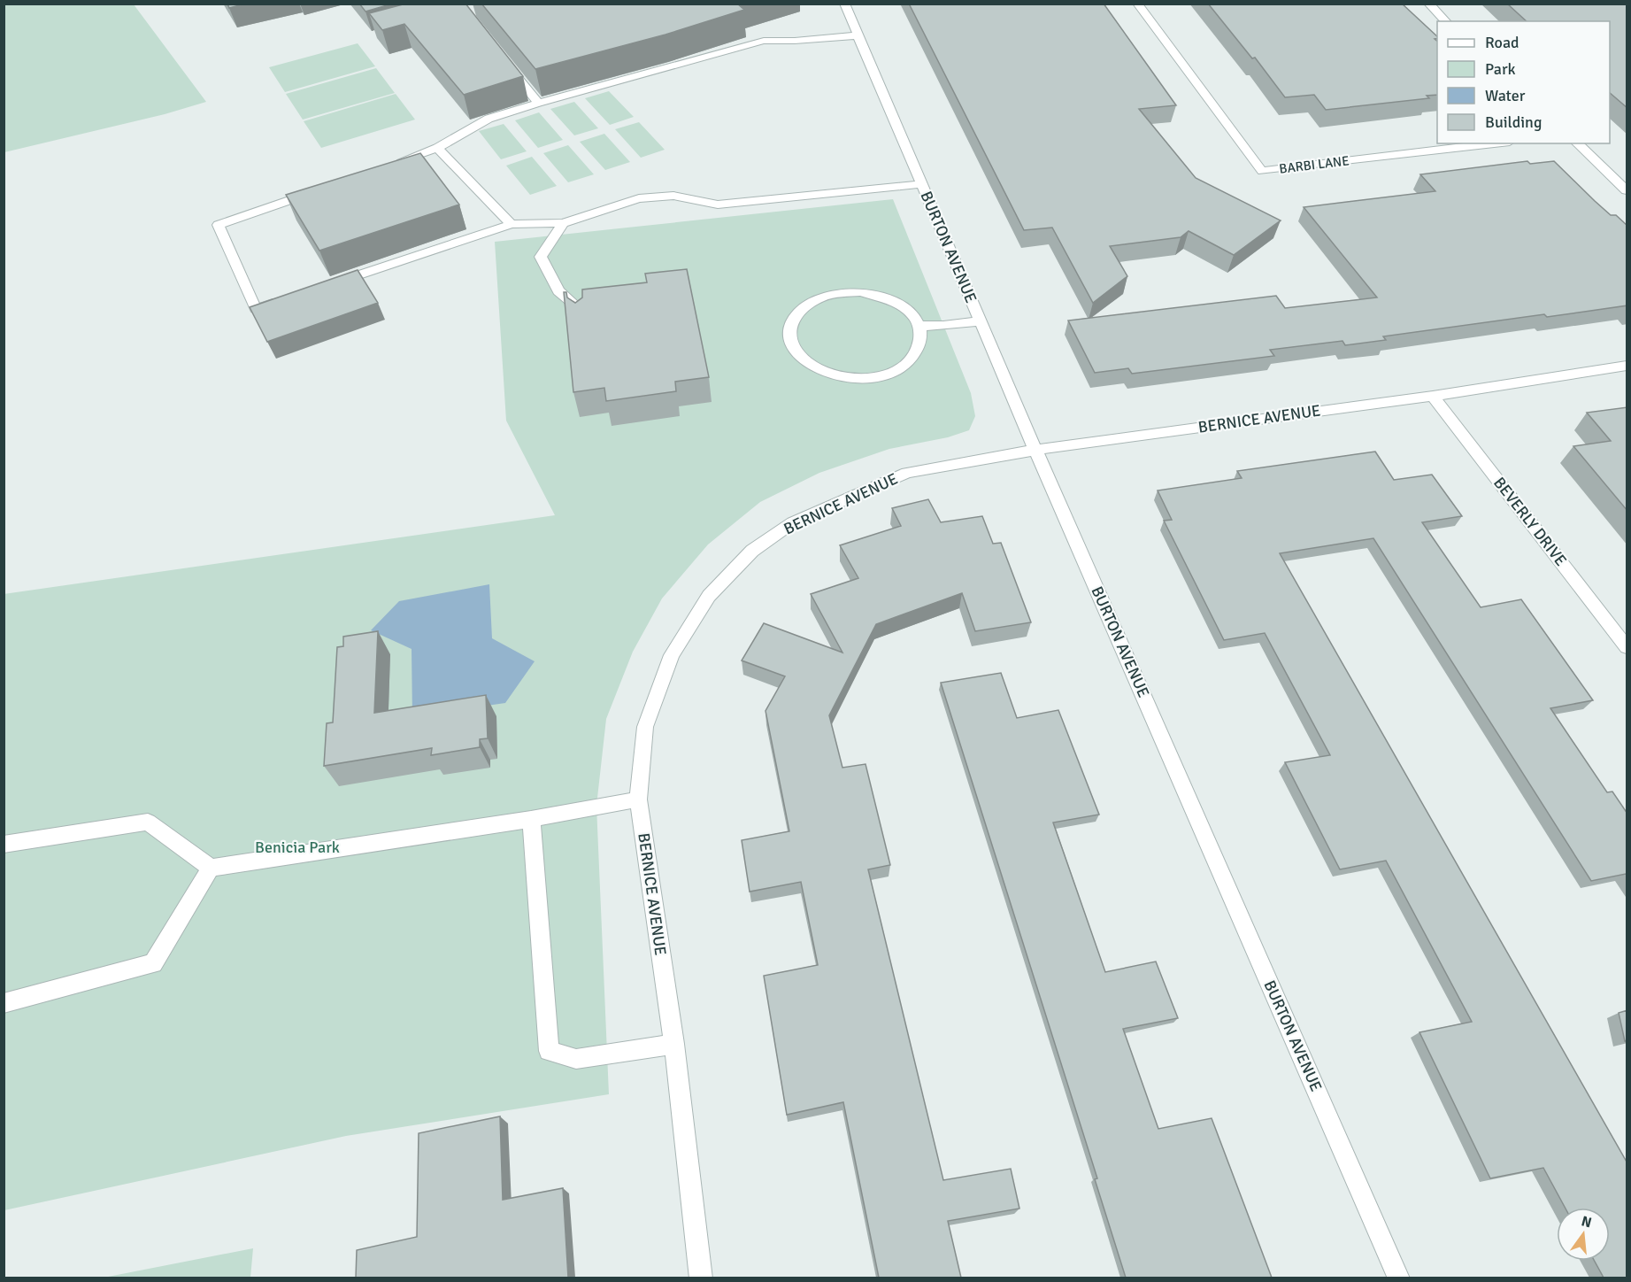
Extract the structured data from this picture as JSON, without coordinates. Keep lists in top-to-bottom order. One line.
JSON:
{"streets":{"street":["BARBI LANE","BURTON AVENUE","BERNICE AVENUE","BEVERLY DRIVE"]},"crossings":[["BURTON AVENUE","BERNICE AVENUE"],["BERNICE AVENUE","BEVERLY DRIVE"]],"parks":["Benicia Park"],"legend":["Road","Park","Water","Building"],"north":"top"}
